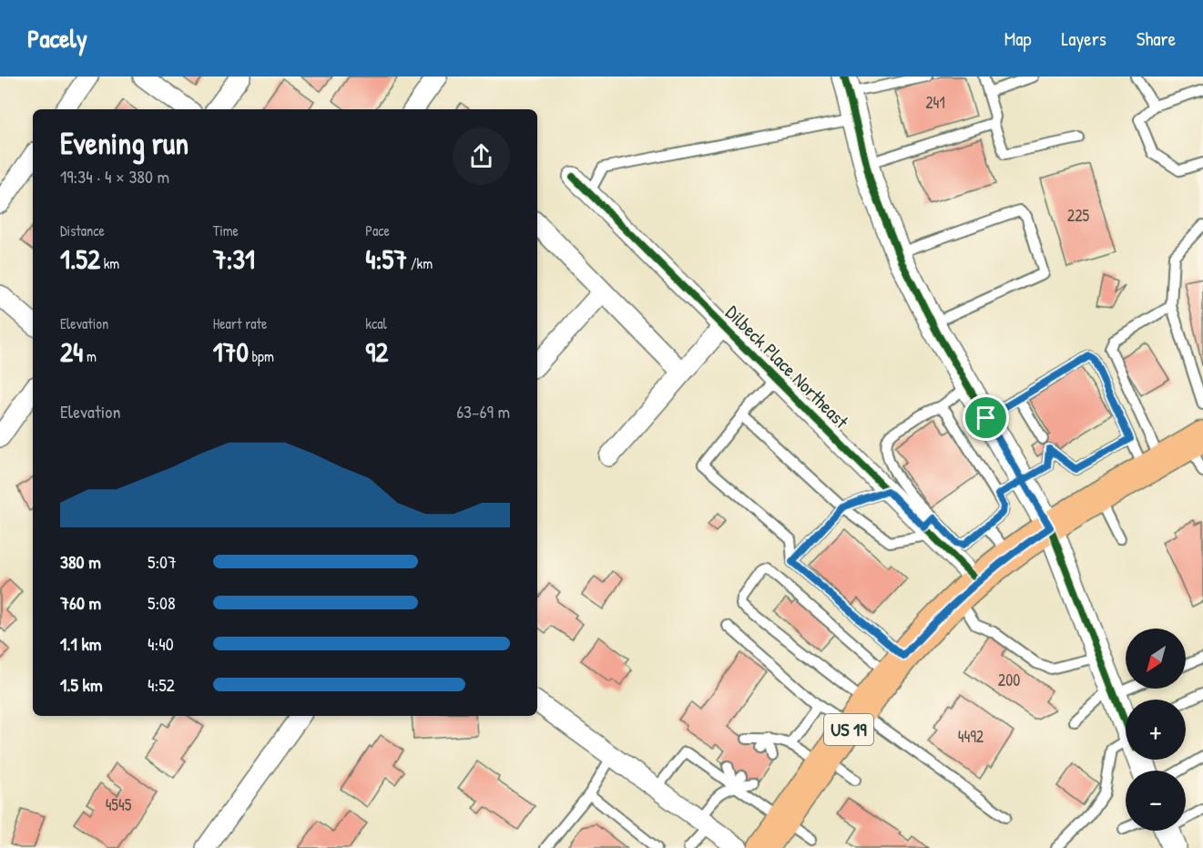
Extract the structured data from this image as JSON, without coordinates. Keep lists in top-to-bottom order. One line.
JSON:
{"streets":{"main road":["US 19"],"street":["Dilbeck Place Northeast"]},"crossings":[["Dilbeck Place Northeast","US 19"]],"house_numbers":["241","225","200","4492","4545"],"north":"bottom left","page":{"header":"Pacely","nav":["Map","Layers","Share"],"heading":["Evening run","19:34 · 4 × 380 m"],"stats":[["Distance","1.52 km"],["Time","7:31"],["Pace","4:57 /km"],["Elevation","24 m"],["Heart rate","170 bpm"],["kcal","92"]],"chart":["Elevation","63–69 m"],"list":[{"name":"380 m","note":"5:07"},{"name":"760 m","note":"5:08"},{"name":"1.1 km","note":"4:40"},{"name":"1.5 km","note":"4:52"}],"map_buttons":["+","−"]}}
